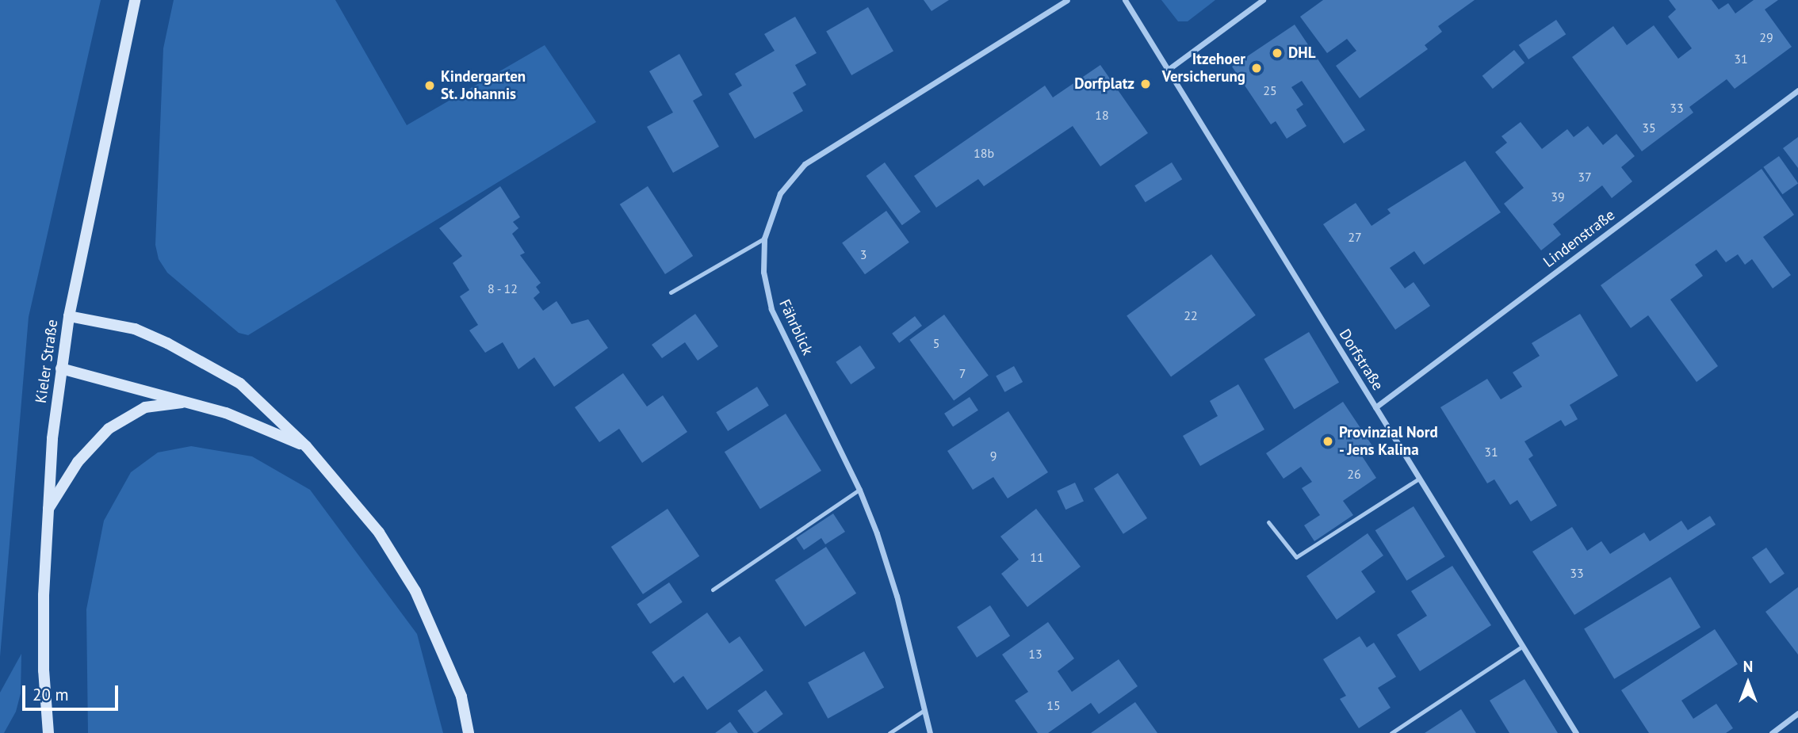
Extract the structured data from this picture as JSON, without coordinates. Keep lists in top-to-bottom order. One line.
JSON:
{"streets":{"main road":["Kieler Straße"],"street":["Lindenstraße","Fährblick","Dorfstraße"]},"crossings":[["Lindenstraße","Dorfstraße"]],"places":["DHL","Itzehoer Versicherung","Dorfplatz","Kindergarten St. Johannis","Provinzial Nord - Jens Kalina"],"house_numbers":["29","31","25","33","18","35","18b","37","39","27","3","8 - 12","22","5","7","31","9","26","11","33","13","15"],"scale_bar":"20 m","north":"top"}
